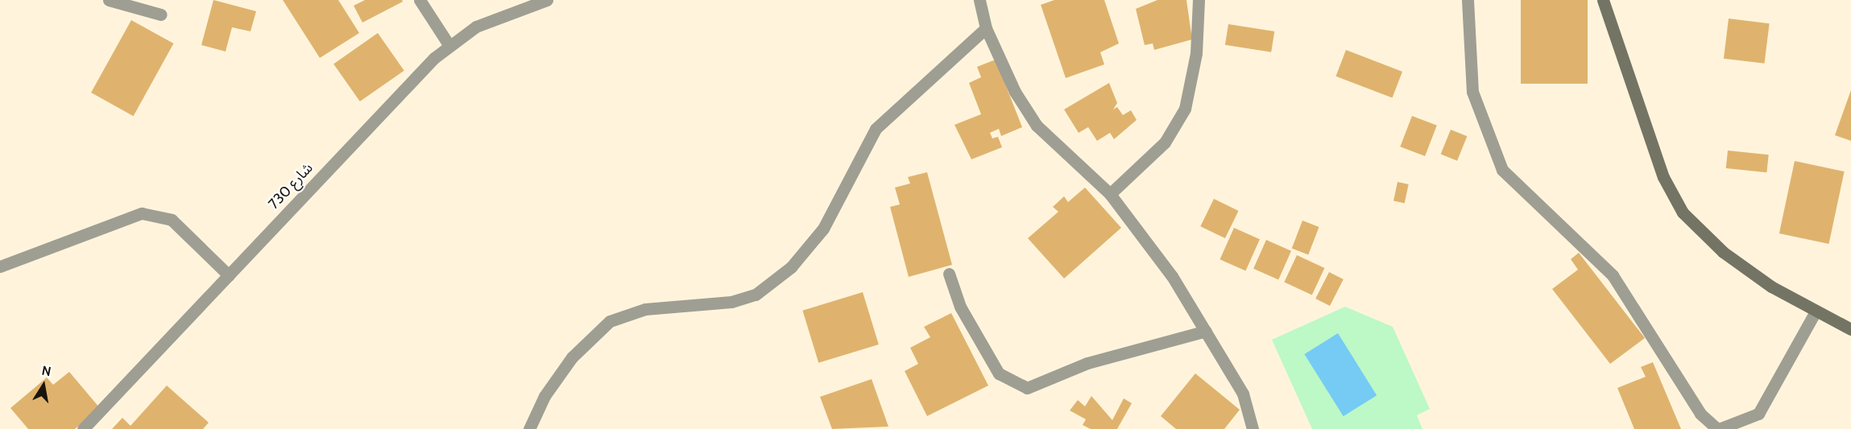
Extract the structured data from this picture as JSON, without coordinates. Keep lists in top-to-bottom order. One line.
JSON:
{"streets":{"street":["شارع 730"]},"north":"top"}
